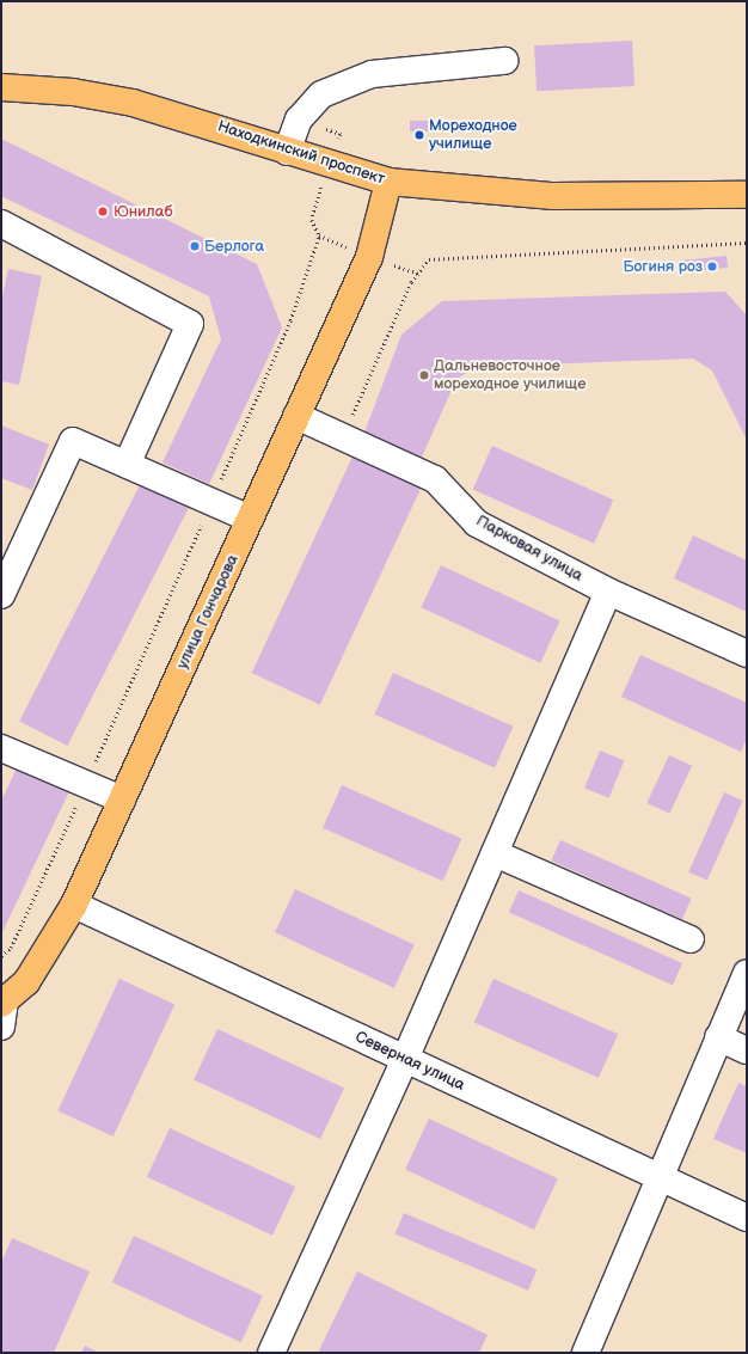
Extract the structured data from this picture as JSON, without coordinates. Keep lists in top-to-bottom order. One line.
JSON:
{"streets":{"main road":["Находкинский проспект","улица Гончарова"],"street":["Парковая улица","Северная улица"]},"crossings":[["Находкинский проспект","улица Гончарова"],["Парковая улица","улица Гончарова"],["улица Гончарова","Северная улица"]],"places":["Мореходное училище","Юнилаб","Берлога","Богиня роз","Дальневосточное мореходное училище"]}
